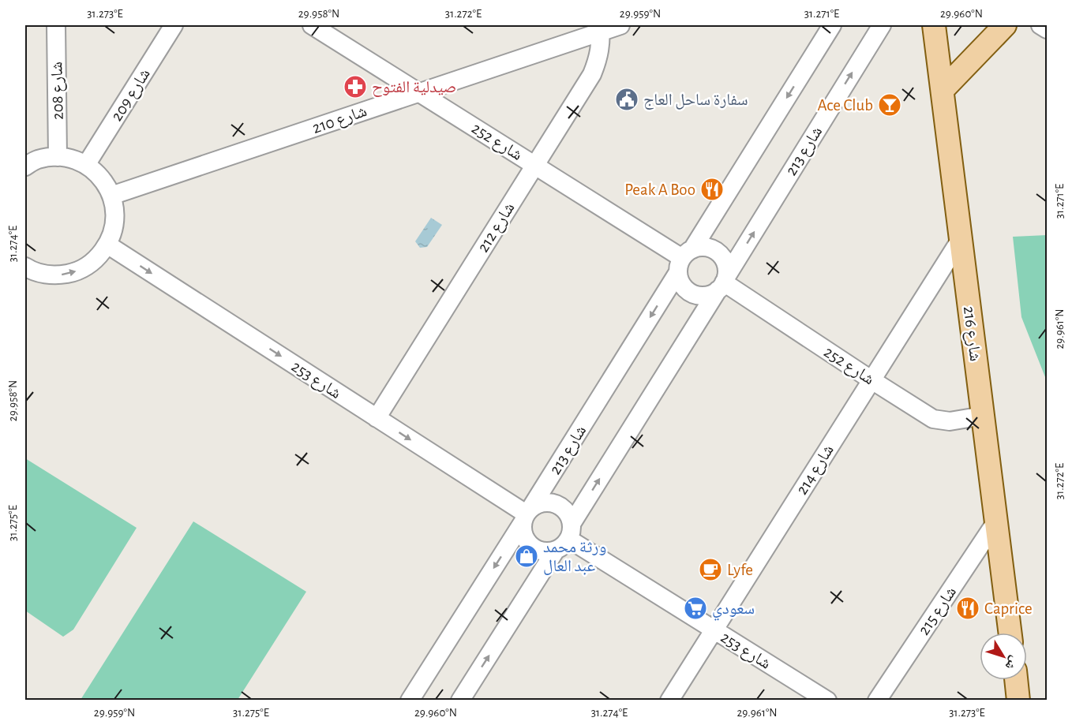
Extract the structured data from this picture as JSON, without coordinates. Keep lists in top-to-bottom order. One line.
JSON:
{"streets":{"main road":["شارع 216"],"street":["شارع 208","شارع 209","شارع 210","شارع 252","شارع 213","شارع 212","شارع 253","شارع 214","شارع 215"]},"crossings":[["شارع 210","شارع 252"],["شارع 210","شارع 212"],["شارع 252","شارع 213"],["شارع 252","شارع 212"],["شارع 252","شارع 216"],["شارع 252","شارع 214"],["شارع 213","شارع 253"],["شارع 212","شارع 253"],["شارع 216","شارع 214"],["شارع 216","شارع 215"],["شارع 253","شارع 214"]],"one_way":["شارع 253"],"places":{"pharmacy":["صيدلية الفتوح"],"public building":["سفارة ساحل العاج"],"bar":["Ace Club"],"restaurant":["Peak A Boo","Caprice"],"shop":["ورثة محمد عبد العال"],"cafe":["Lyfe"],"supermarket":["سعودي"]},"north":"bottom right","coordinates":["31.273°E","29.958°N","31.272°E","29.959°N","31.271°E","29.960°N","31.274°E","29.961°N","31.275°E"]}
